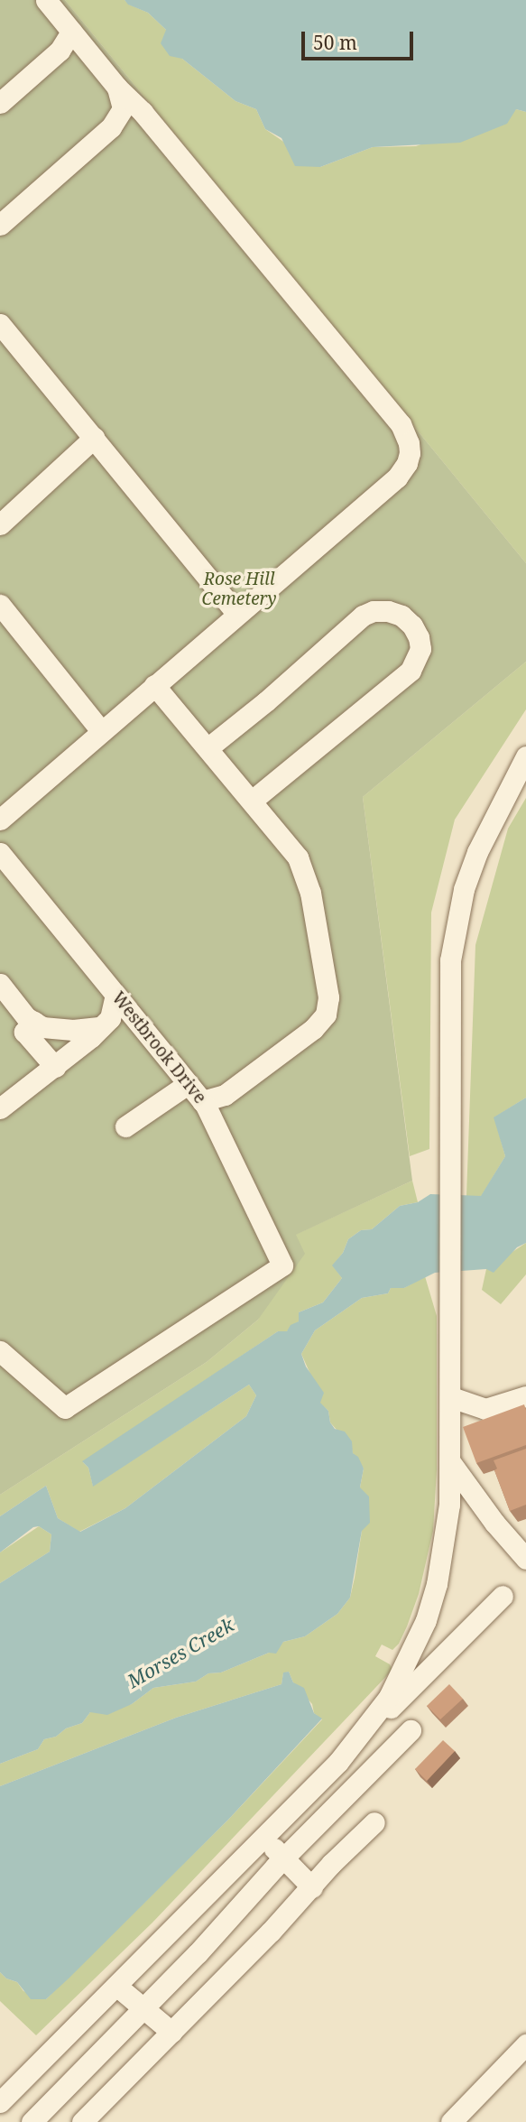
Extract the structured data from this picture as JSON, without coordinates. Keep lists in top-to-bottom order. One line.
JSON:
{"streets":{"lane":["Westbrook Drive"]},"water":["Morses Creek"],"parks":["Rose Hill Cemetery"],"scale_bar":"50 m"}
